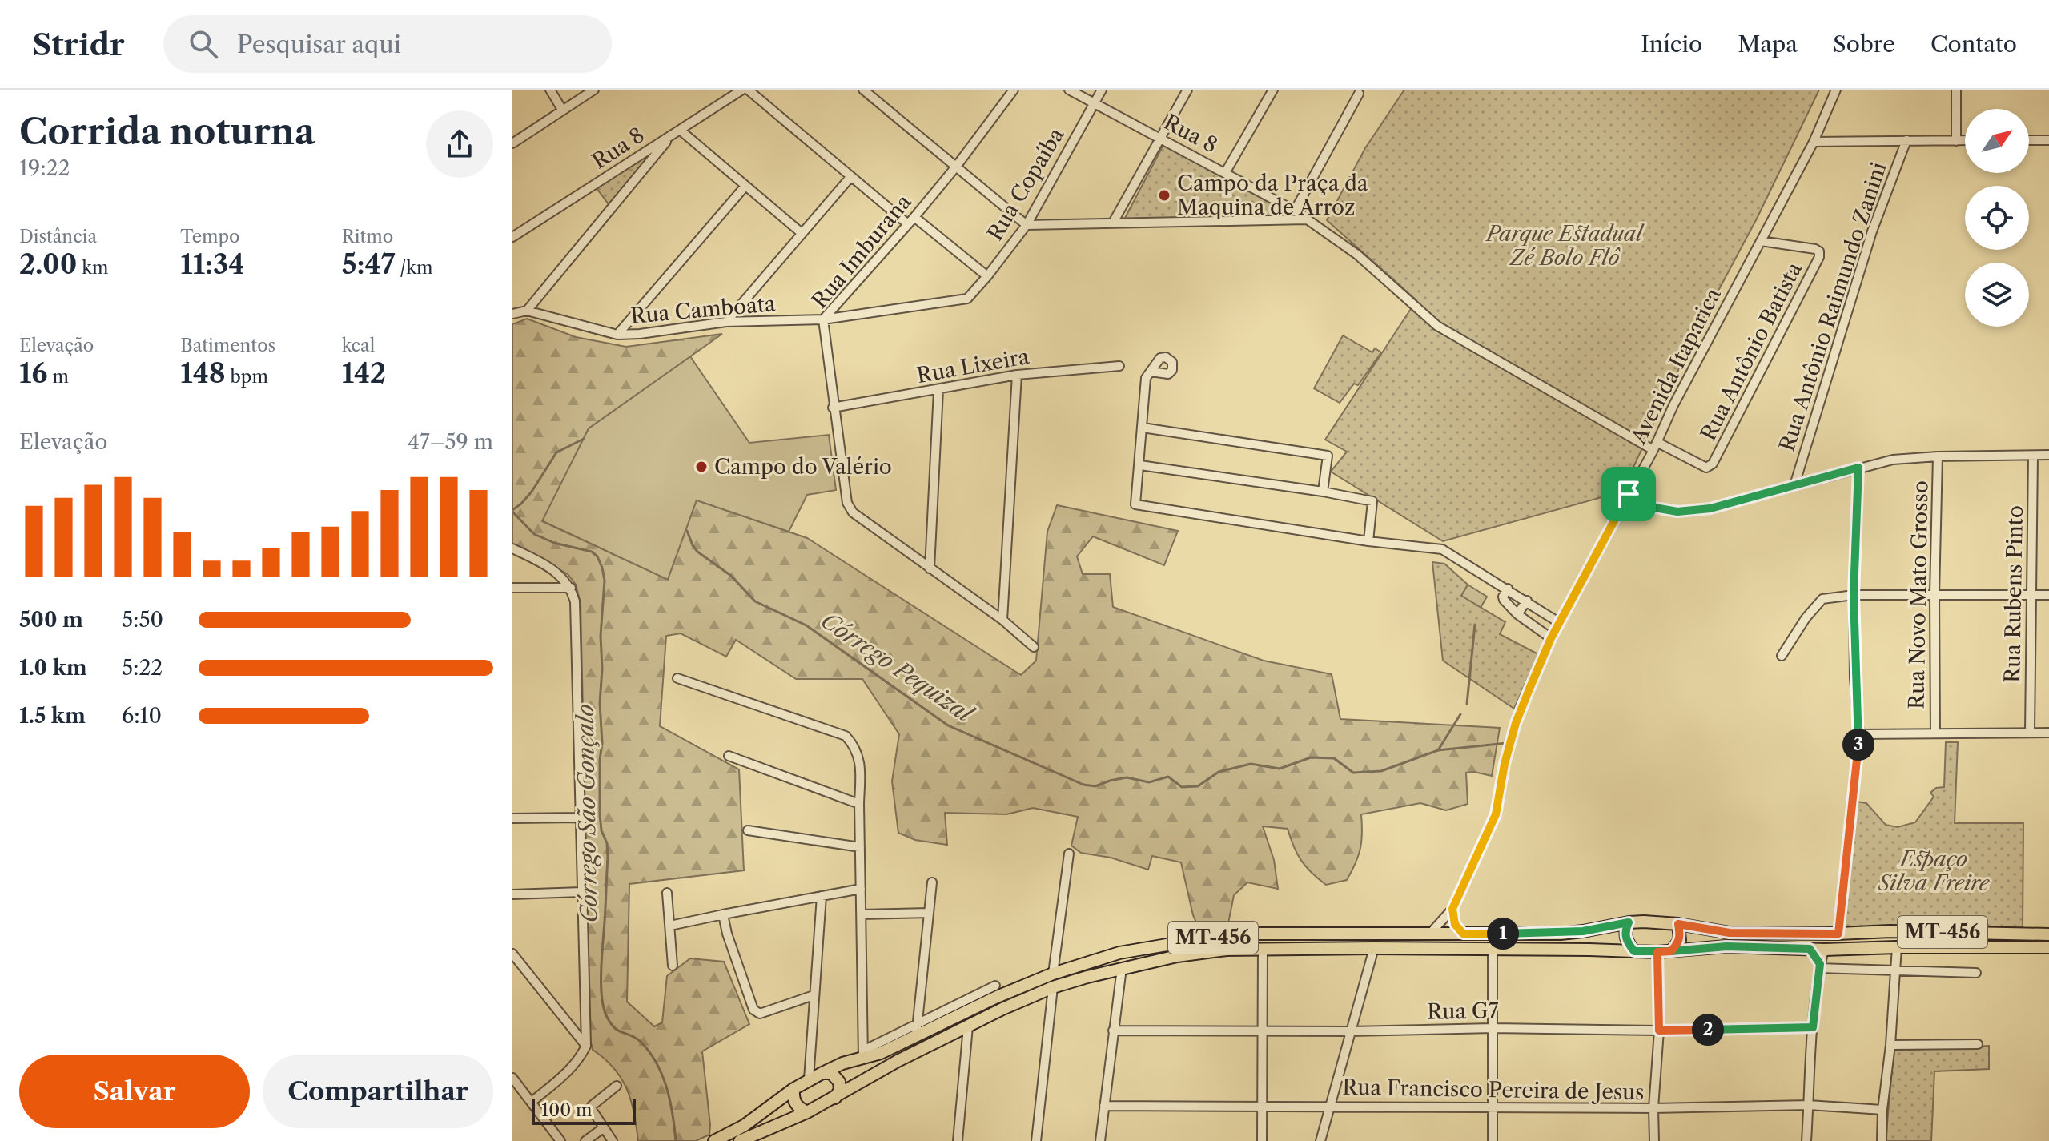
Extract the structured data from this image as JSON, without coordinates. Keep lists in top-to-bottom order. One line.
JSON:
{"streets":{"main road":["MT-456"],"street":["Rua 8","Rua Copaíba","Rua Imburana","Rua Antônio Raimundo Zanini","Rua Camboata","Rua Antônio Batista","Rua Lixeira","Avenida Itaparica","Rua Rubens Pinto","Rua Novo Mato Grosso","Rua G7","Rua Francisco Pereira de Jesus"]},"crossings":[["Rua 8","Rua Copaíba"],["Rua 8","Rua Antônio Batista"],["Rua 8","Avenida Itaparica"],["Rua Copaíba","Rua Imburana"],["Rua Copaíba","Rua Camboata"],["Rua Imburana","Rua Camboata"],["Rua Imburana","Rua Lixeira"],["Rua Antônio Batista","Avenida Itaparica"],["Avenida Itaparica","MT-456"]],"water":["Córrego Pequizal","Córrego São Gonçalo"],"parks":["Parque Estadual Zé Bolo Flô","Espaço Silva Freire"],"places":["Campo da Praça da Maquina de Arroz","Campo do Valério"],"scale_bar":"100 m","north":"top right","page":{"header":"Stridr","search":"Pesquisar aqui","nav":["Início","Mapa","Sobre","Contato"],"heading":["Corrida noturna","19:22"],"stats":[["Distância","2.00 km"],["Tempo","11:34"],["Ritmo","5:47 /km"],["Elevação","16 m"],["Batimentos","148 bpm"],["kcal","142"]],"chart":["Elevação","47–59 m"],"list":[{"name":"500 m","note":"5:50"},{"name":"1.0 km","note":"5:22"},{"name":"1.5 km","note":"6:10"}],"pins":["3","1","2"],"buttons":["Salvar","Compartilhar"],"scale":"100 m"}}
